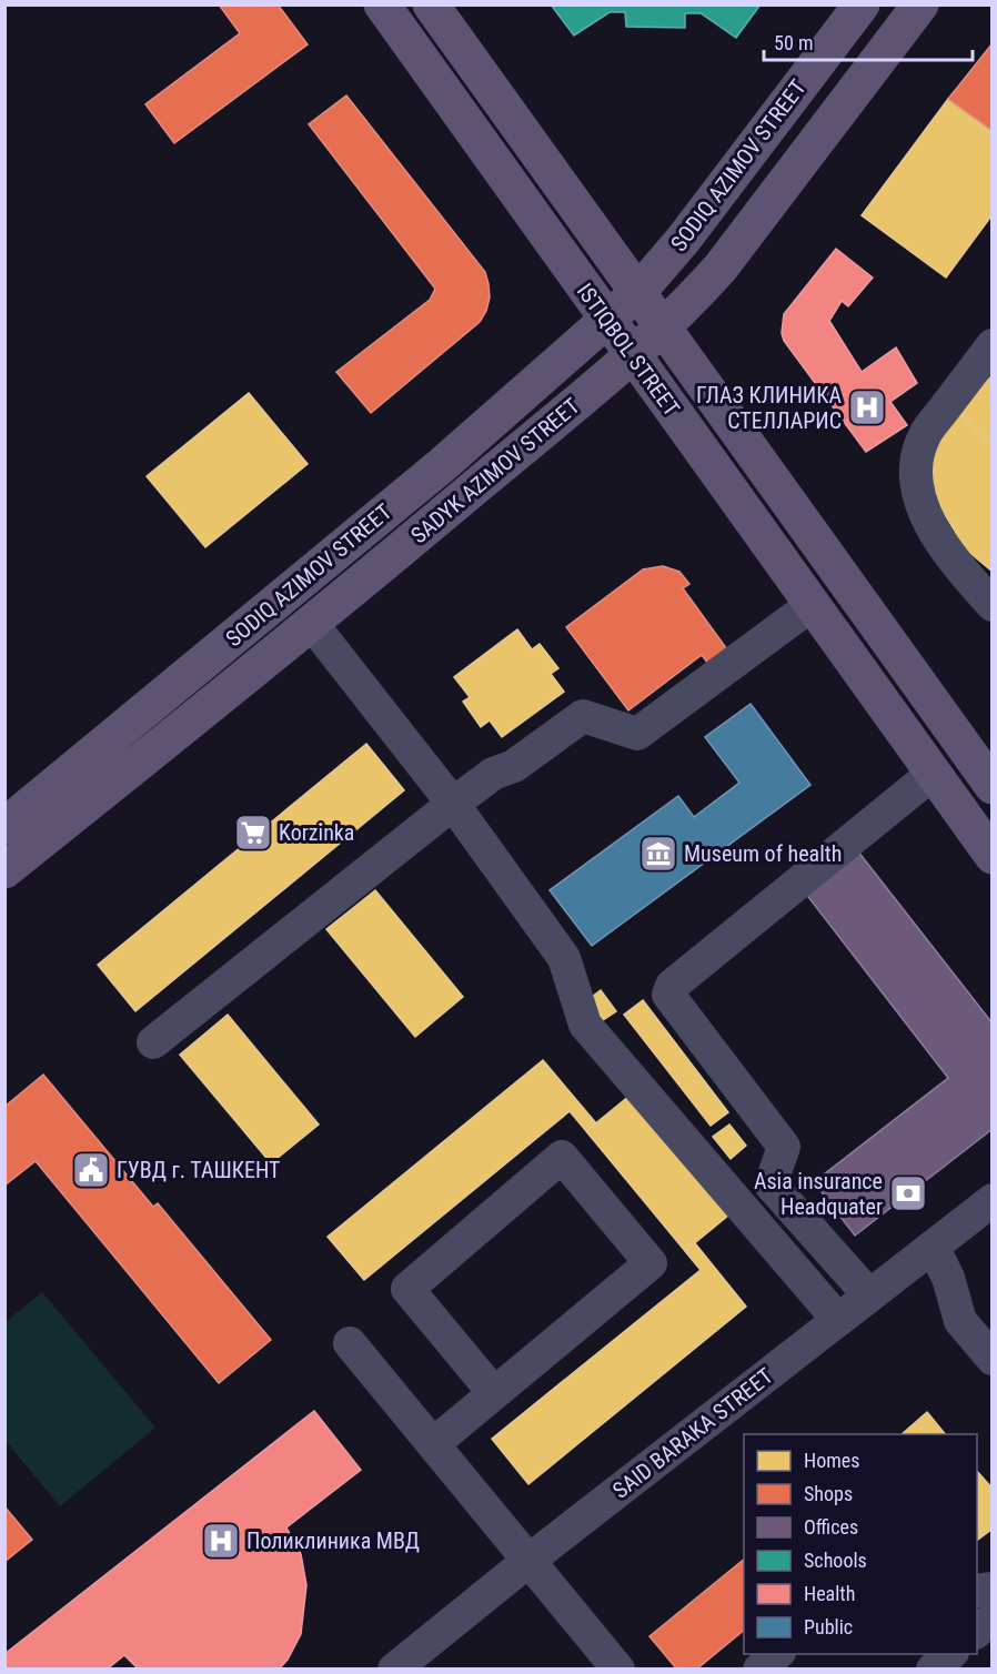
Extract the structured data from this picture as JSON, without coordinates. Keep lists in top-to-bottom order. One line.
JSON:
{"streets":{"main road":["SODIQ AZIMOV STREET","ISTIQBOL STREET","SADYK AZIMOV STREET"],"street":["SAID BARAKA STREET"]},"crossings":[["SODIQ AZIMOV STREET","ISTIQBOL STREET"],["ISTIQBOL STREET","SADYK AZIMOV STREET"]],"places":{"hospital":["ГЛАЗ КЛИНИКА СТЕЛЛАРИС","Поликлиника МВД"],"supermarket":["Korzinka"],"museum":["Museum of health"],"public building":["ГУВД г. ТАШКЕНТ"],"bank":["Asia insurance Headquater"]},"legend":["Homes","Shops","Offices","Schools","Health","Public"],"scale_bar":"50 m"}
